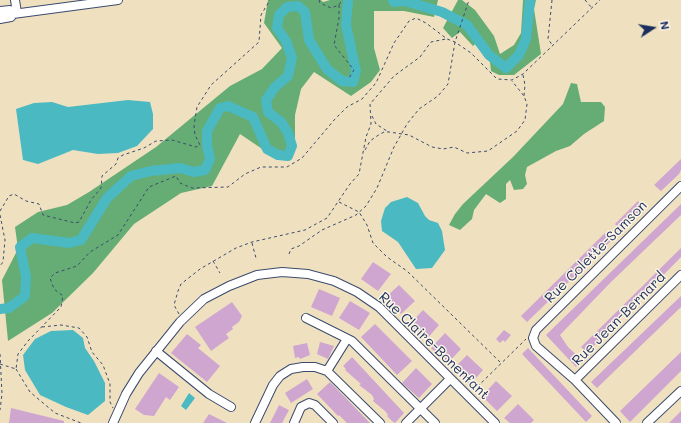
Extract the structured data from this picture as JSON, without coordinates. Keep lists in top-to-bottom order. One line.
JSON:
{"streets":{"street":["Rue Colette-Samson","Rue Jean-Bernard","Rue Claire-Bonenfant"]},"north":"right"}
